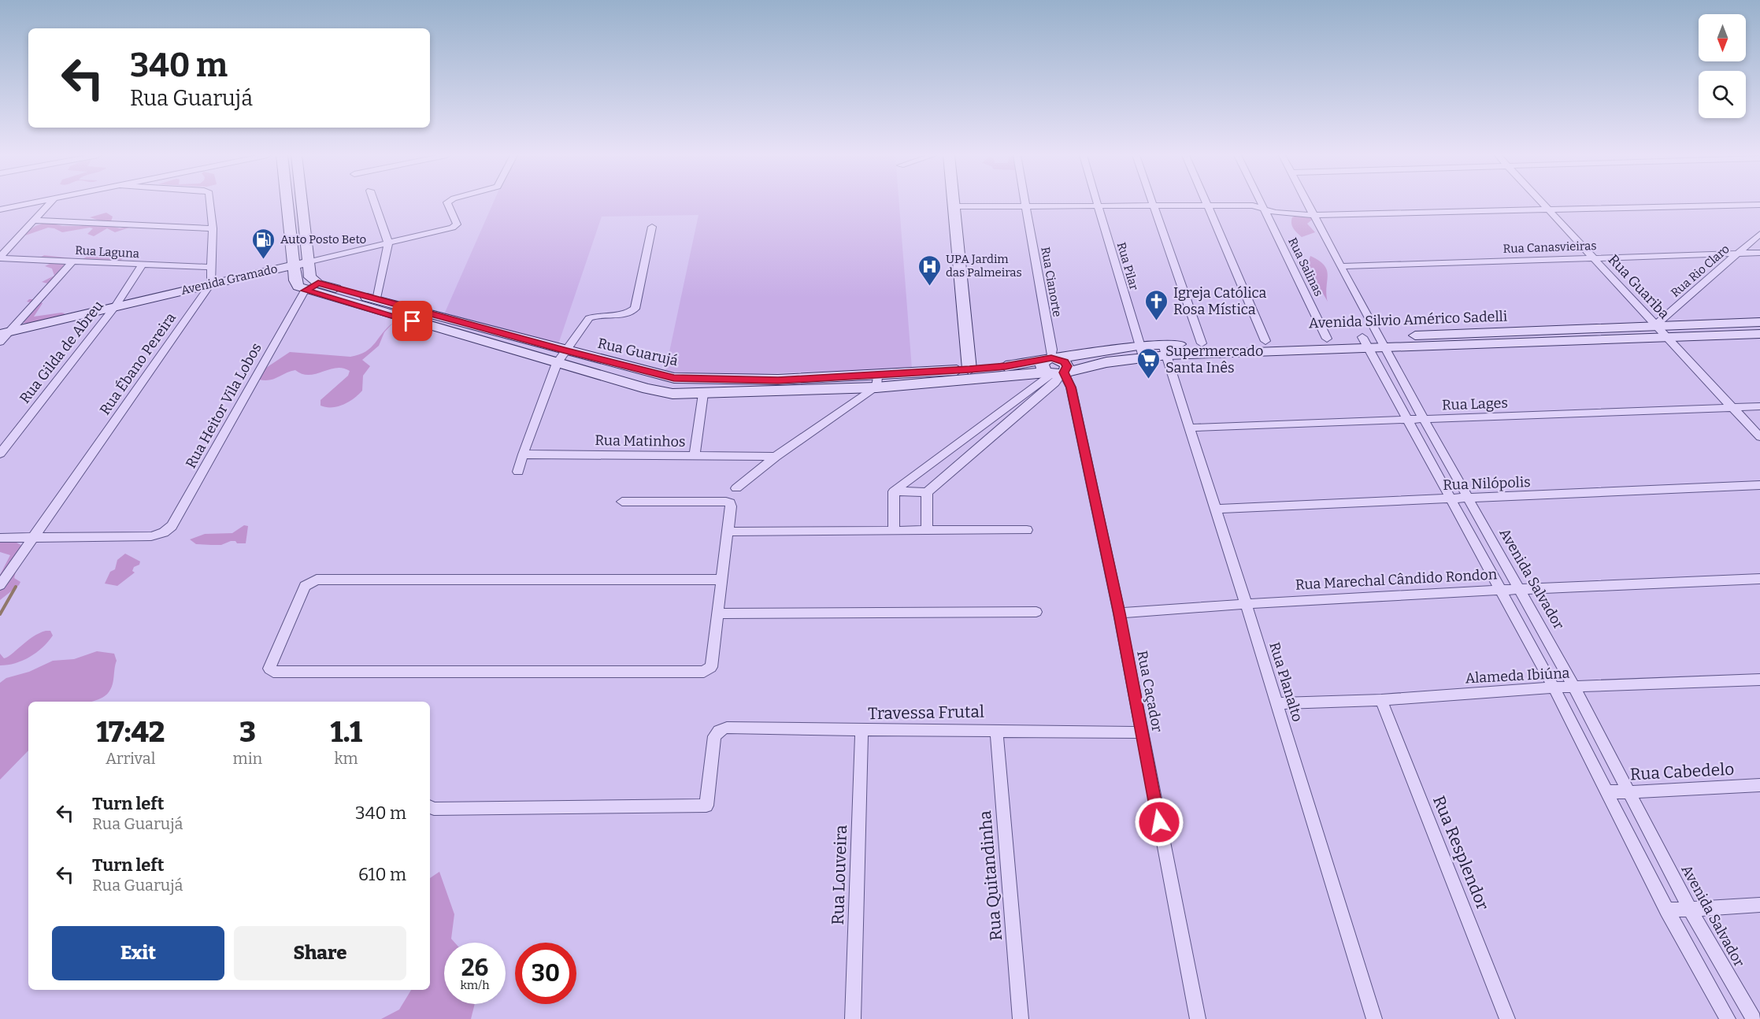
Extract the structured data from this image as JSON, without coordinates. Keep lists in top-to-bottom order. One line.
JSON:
{"streets":{"main road":["Avenida Gramado","Avenida Silvio Américo Sadelli","Rua Guarujá"],"street":["Rua Canasvieiras","Rua Laguna","Rua Pilar","Rua Salinas","Rua Rio Claro","Rua Cianorte","Rua Guariba","Rua Gilda de Abreu","Rua Ébano Pereira","Rua Lages","Rua Heitor Vila Lobos","Rua Matinhos","Rua Nilópolis","Avenida Salvador","Rua Marechal Cândido Rondon","Alameda Ibiúna","Rua Planalto","Rua Caçador","Travessa Frutal","Rua Cabedelo","Rua Resplendor","Rua Louveira","Rua Quitandinha"]},"crossings":[["Rua Canasvieiras","Rua Rio Claro"],["Rua Canasvieiras","Rua Guariba"],["Rua Canasvieiras","Avenida Salvador"],["Rua Laguna","Rua Gilda de Abreu"],["Rua Laguna","Rua Ébano Pereira"],["Rua Pilar","Avenida Silvio Américo Sadelli"],["Rua Salinas","Avenida Silvio Américo Sadelli"],["Rua Rio Claro","Rua Guariba"],["Rua Rio Claro","Avenida Silvio Américo Sadelli"],["Avenida Gramado","Rua Gilda de Abreu"],["Avenida Gramado","Rua Ébano Pereira"],["Rua Cianorte","Avenida Silvio Américo Sadelli"],["Rua Cianorte","Rua Guarujá"],["Rua Cianorte","Rua Caçador"],["Rua Guariba","Avenida Silvio Américo Sadelli"],["Rua Guariba","Rua Lages"],["Avenida Silvio Américo Sadelli","Rua Guarujá"],["Avenida Silvio Américo Sadelli","Avenida Salvador"],["Avenida Silvio Américo Sadelli","Rua Planalto"],["Avenida Silvio Américo Sadelli","Rua Caçador"],["Rua Guarujá","Rua Heitor Vila Lobos"],["Rua Guarujá","Rua Caçador"],["Rua Ébano Pereira","Rua Heitor Vila Lobos"],["Rua Lages","Avenida Salvador"],["Rua Lages","Rua Planalto"],["Rua Nilópolis","Avenida Salvador"],["Rua Nilópolis","Rua Planalto"],["Avenida Salvador","Rua Marechal Cândido Rondon"],["Avenida Salvador","Alameda Ibiúna"],["Avenida Salvador","Rua Cabedelo"],["Rua Marechal Cândido Rondon","Rua Planalto"],["Rua Marechal Cândido Rondon","Rua Caçador"],["Alameda Ibiúna","Rua Planalto"],["Alameda Ibiúna","Rua Resplendor"],["Rua Caçador","Travessa Frutal"],["Travessa Frutal","Rua Louveira"],["Travessa Frutal","Rua Quitandinha"]],"places":{"fuel station":["Auto Posto Beto"],"hospital":["UPA Jardim das Palmeiras"],"church":["Igreja Católica Rosa Mística"],"supermarket":["Supermercado Santa Inês"]},"north":"bottom","page":{"turn":["340 m","Rua Guarujá"],"eta":["17:42","Arrival","3","min","1.1","km"],"list":[{"name":"Turn left","note":"Rua Guarujá","value":"340 m"},{"name":"Turn left","note":"Rua Guarujá","value":"610 m"}],"buttons":["Exit","Share"],"speed":"26 km/h","limit":"30"}}
